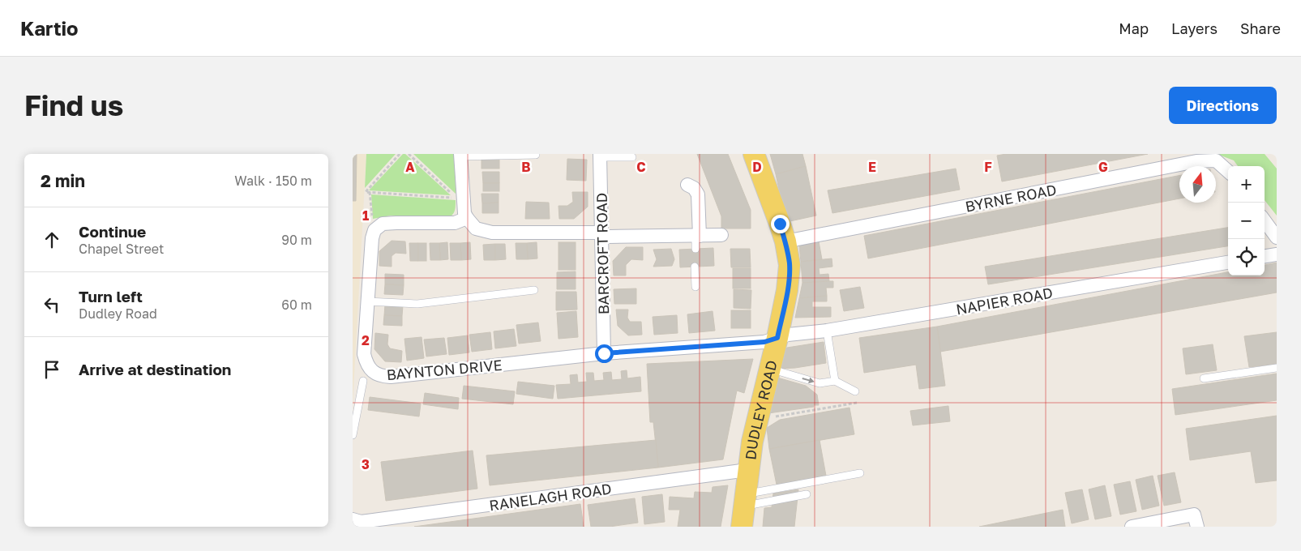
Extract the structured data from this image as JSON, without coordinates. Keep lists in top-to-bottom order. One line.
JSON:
{"streets":{"main road":["DUDLEY ROAD"],"street":["BYRNE ROAD","BARCROFT ROAD","NAPIER ROAD","BAYNTON DRIVE","RANELAGH ROAD"]},"crossings":[["BYRNE ROAD","DUDLEY ROAD"],["BARCROFT ROAD","BAYNTON DRIVE"],["NAPIER ROAD","BAYNTON DRIVE"],["NAPIER ROAD","DUDLEY ROAD"],["BAYNTON DRIVE","DUDLEY ROAD"],["DUDLEY ROAD","RANELAGH ROAD"]],"north":"top","page":{"header":"Kartio","nav":["Map","Layers","Share"],"buttons":"Directions","title":"Find us","heading":["2 min","Walk · 150 m"],"map_buttons":["+","−"],"list":[["Continue","Chapel Street","90 m"],["Turn left","Dudley Road","60 m"],"Arrive at destination"]},"grid":{"columns":["A","B","C","D","E","F","G"],"rows":["1","2","3"]}}
